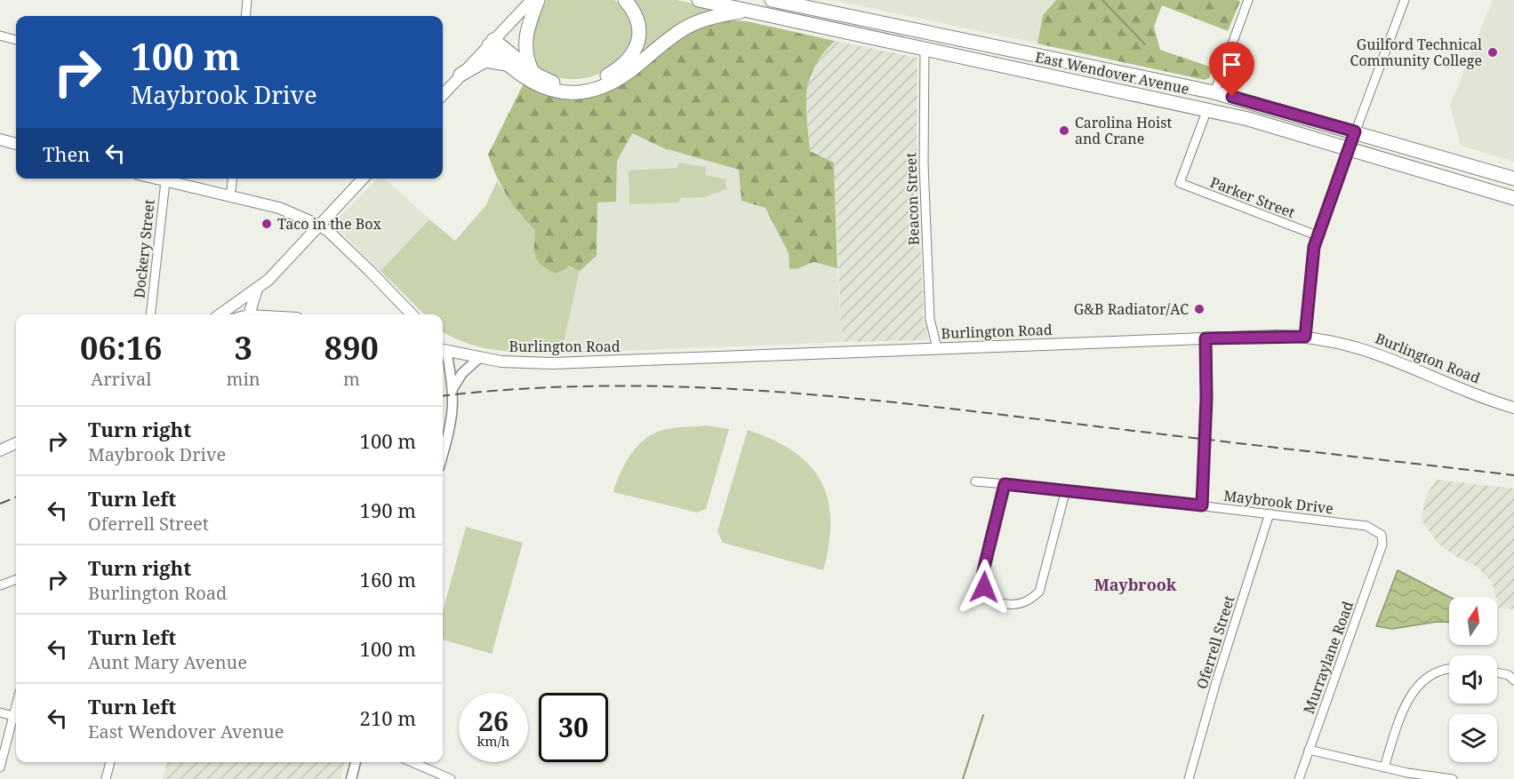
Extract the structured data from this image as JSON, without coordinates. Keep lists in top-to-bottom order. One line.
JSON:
{"streets":{"highway":["East Wendover Avenue"],"main road":["Burlington Road"],"street":["Parker Street","Beacon Street","Dockery Street","Maybrook Drive","Oferrell Street","Murraylane Road"]},"crossings":[["East Wendover Avenue","Parker Street"],["East Wendover Avenue","Beacon Street"],["Beacon Street","Burlington Road"],["Maybrook Drive","Oferrell Street"],["Maybrook Drive","Murraylane Road"]],"districts":["Maybrook"],"places":["Guilford Technical Community College","Carolina Hoist and Crane","Taco in the Box","G&B Radiator/AC"],"north":"top","page":{"turn":["100 m","Maybrook Drive"],"then":"Then","eta":["06:16","Arrival","3","min","890","m"],"list":[{"name":"Turn right","note":"Maybrook Drive","value":"100 m"},{"name":"Turn left","note":"Oferrell Street","value":"190 m"},{"name":"Turn right","note":"Burlington Road","value":"160 m"},{"name":"Turn left","note":"Aunt Mary Avenue","value":"100 m"},{"name":"Turn left","note":"East Wendover Avenue","value":"210 m"}],"speed":"26 km/h","limit":"30"}}
